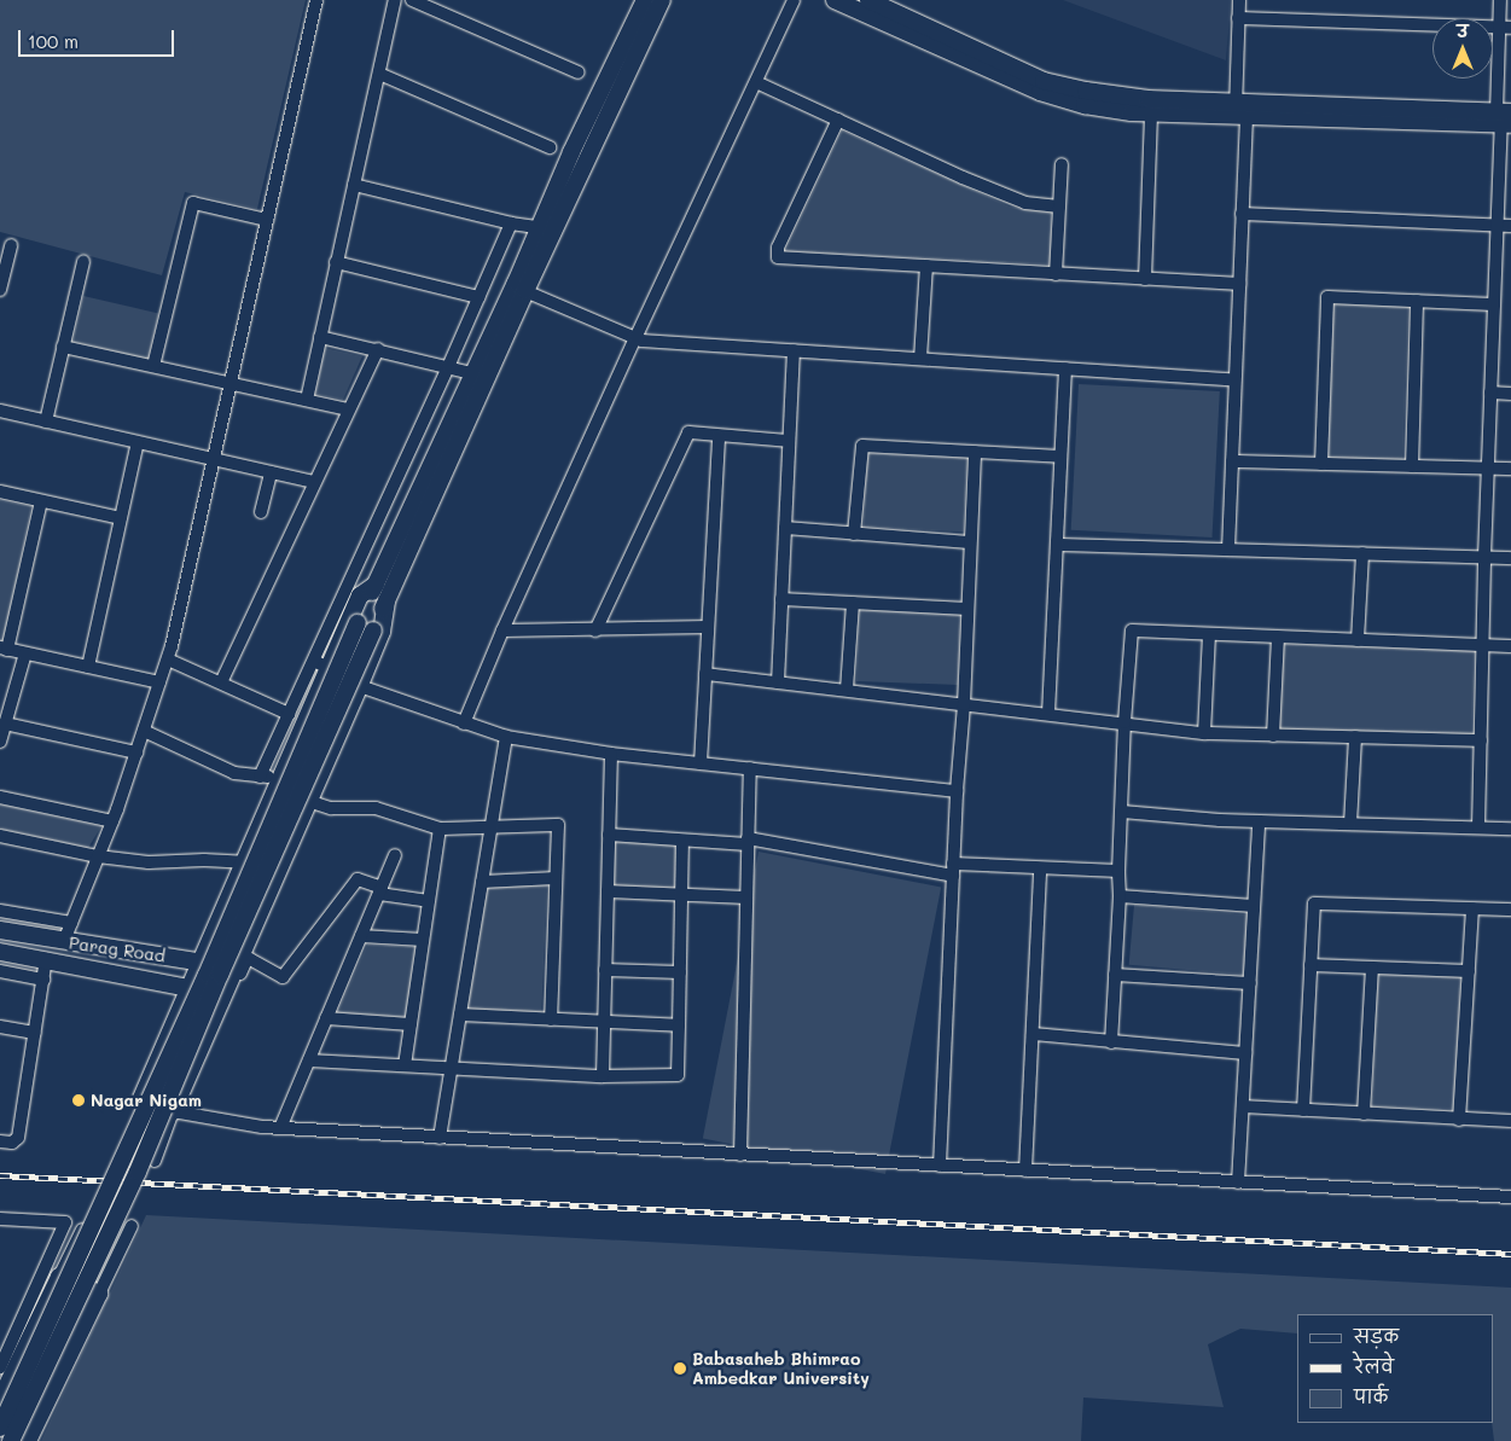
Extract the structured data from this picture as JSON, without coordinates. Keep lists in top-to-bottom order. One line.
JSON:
{"streets":{"street":["Parag Road"]},"places":["Nagar Nigam","Babasaheb Bhimrao Ambedkar University"],"legend":["सड़क","रेलवे","पार्क"],"scale_bar":"100 m","north":"top"}
